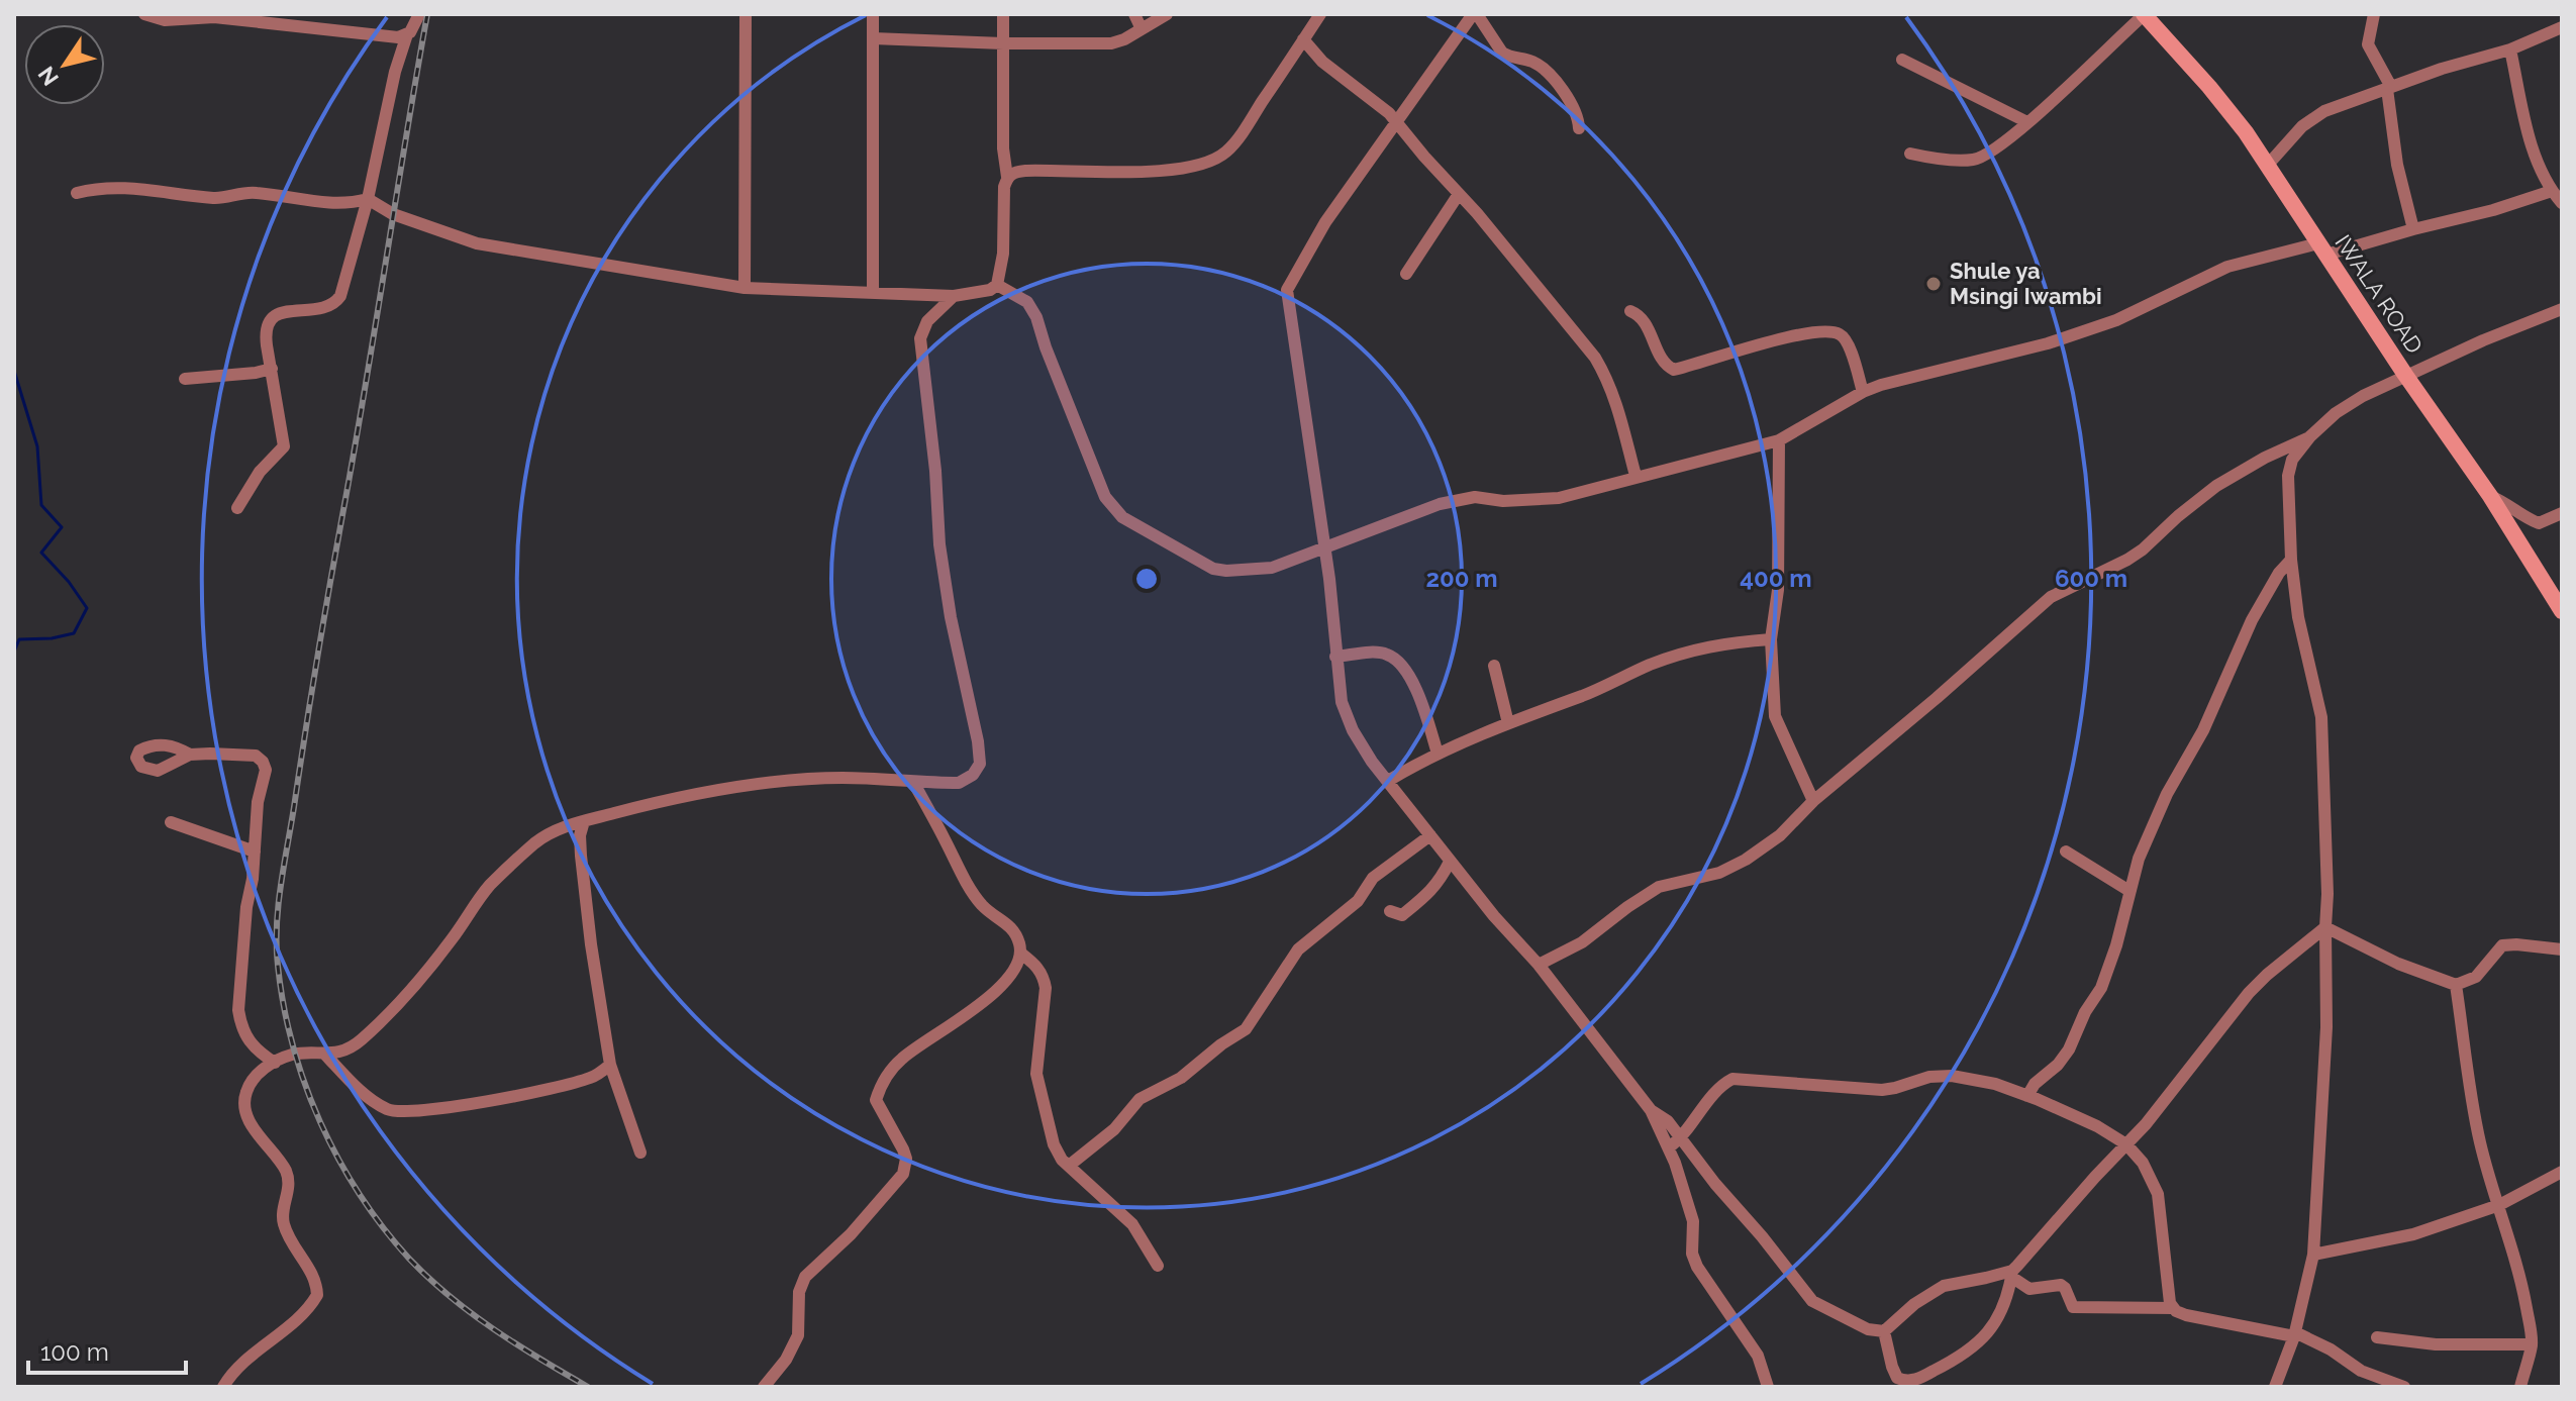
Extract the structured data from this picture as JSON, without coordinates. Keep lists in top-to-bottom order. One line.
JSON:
{"streets":{"street":["IWALA ROAD"]},"places":["Shule ya Msingi Iwambi"],"scale_bar":"100 m","north":"bottom left","rings":["200 m","400 m","600 m"]}
